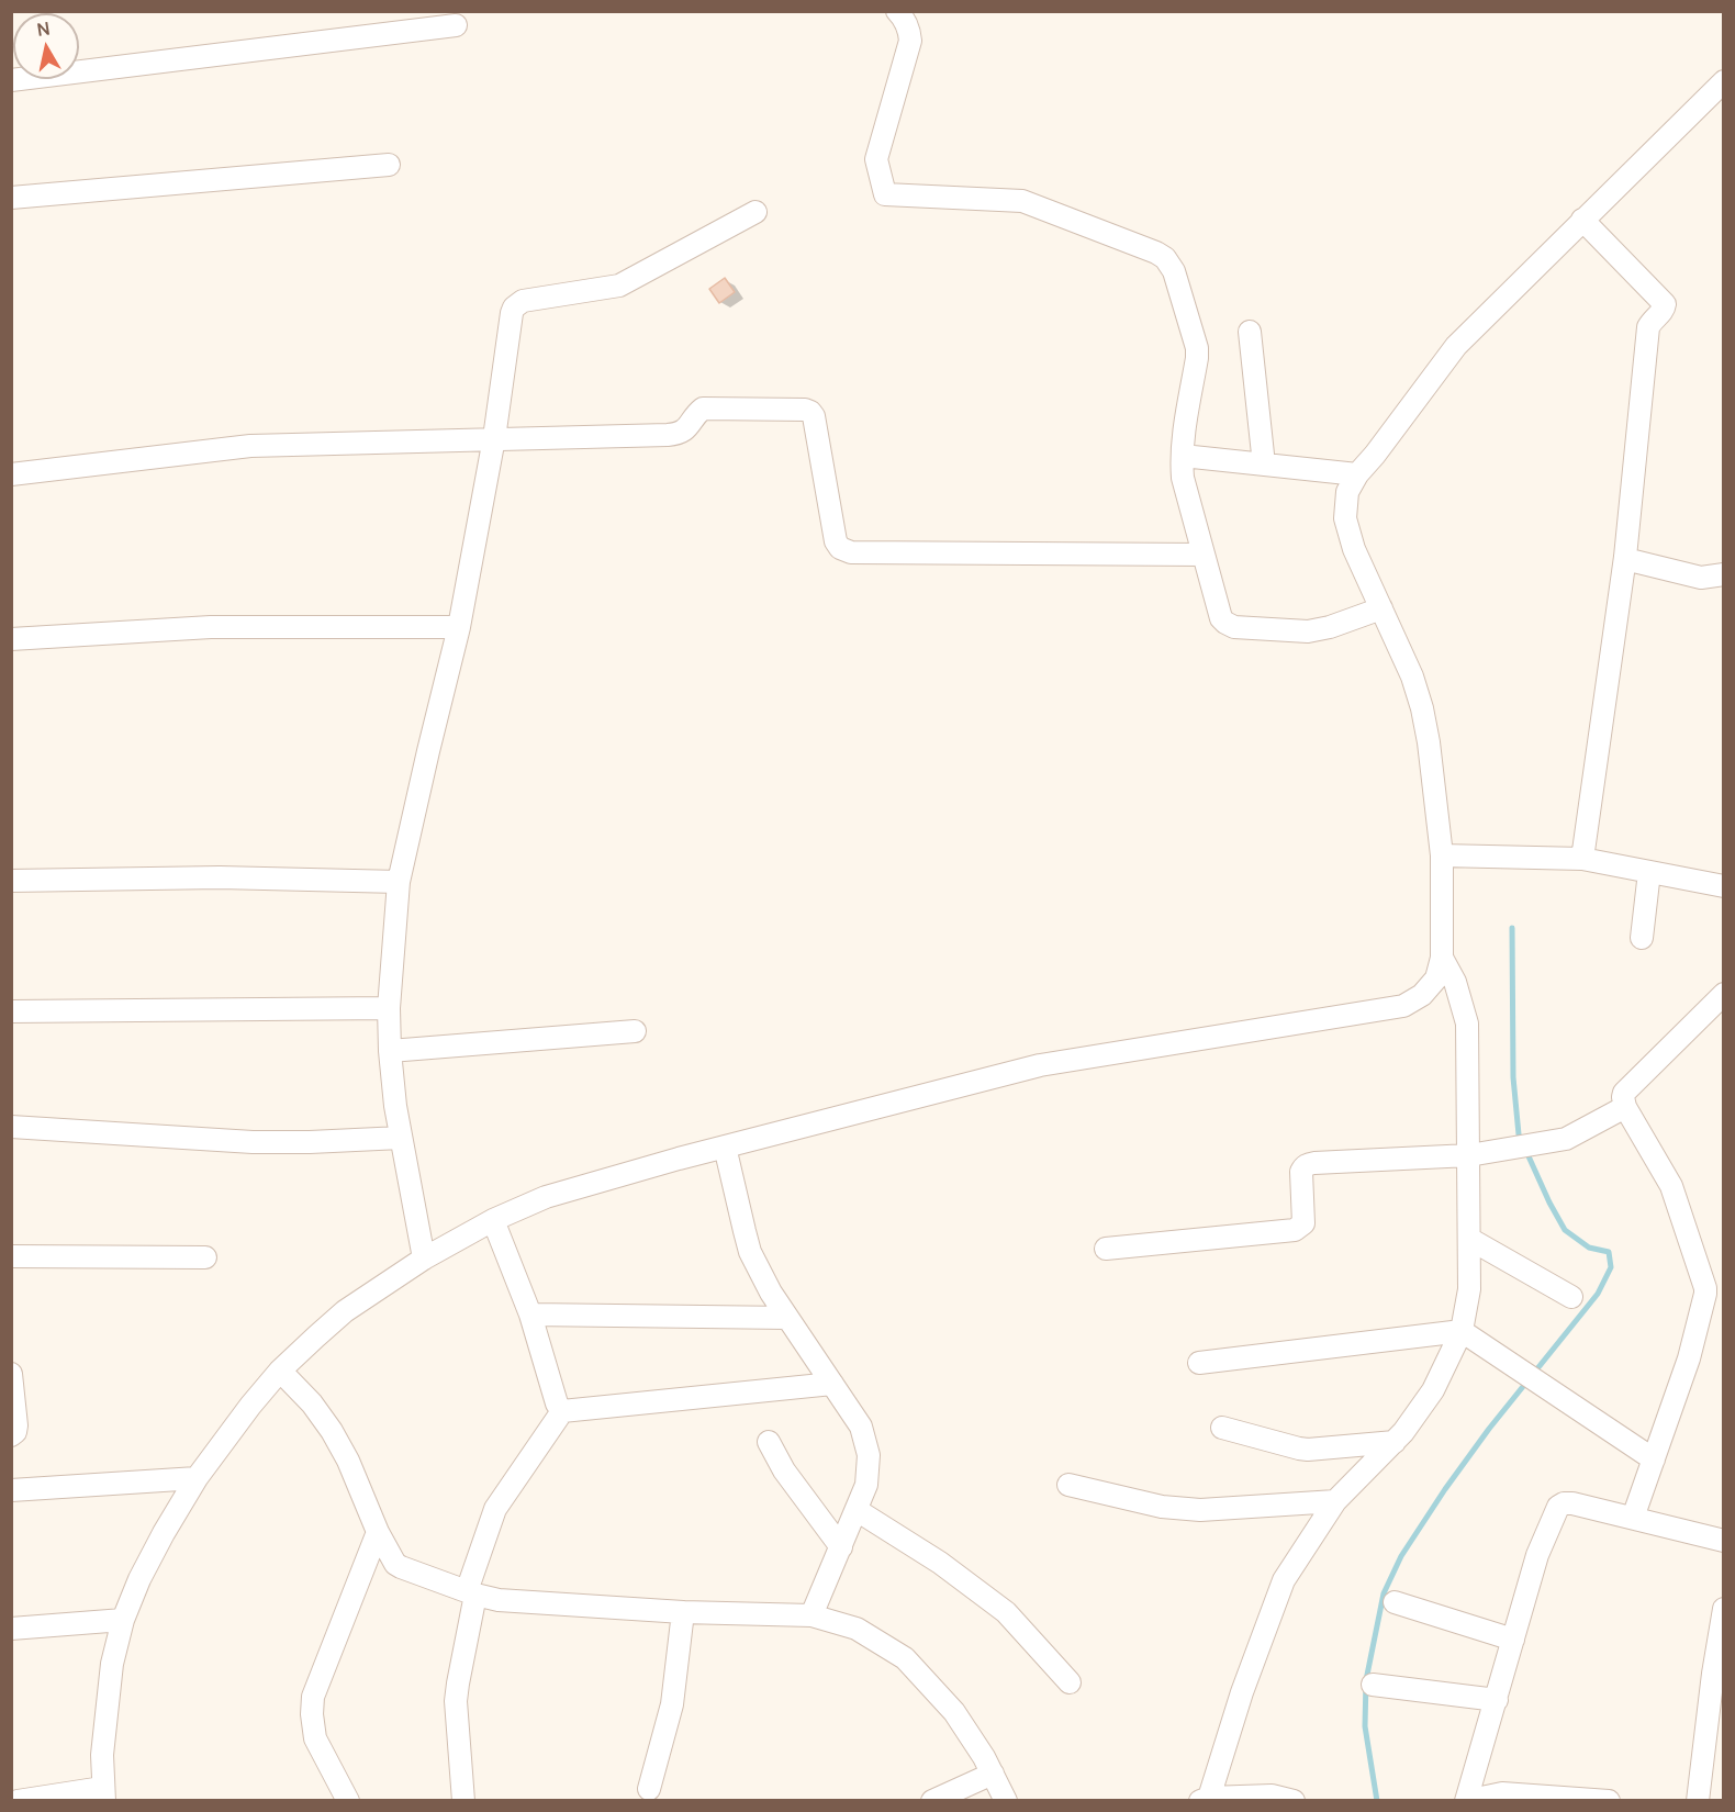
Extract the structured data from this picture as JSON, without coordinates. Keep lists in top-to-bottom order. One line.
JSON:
{"north":"top"}
